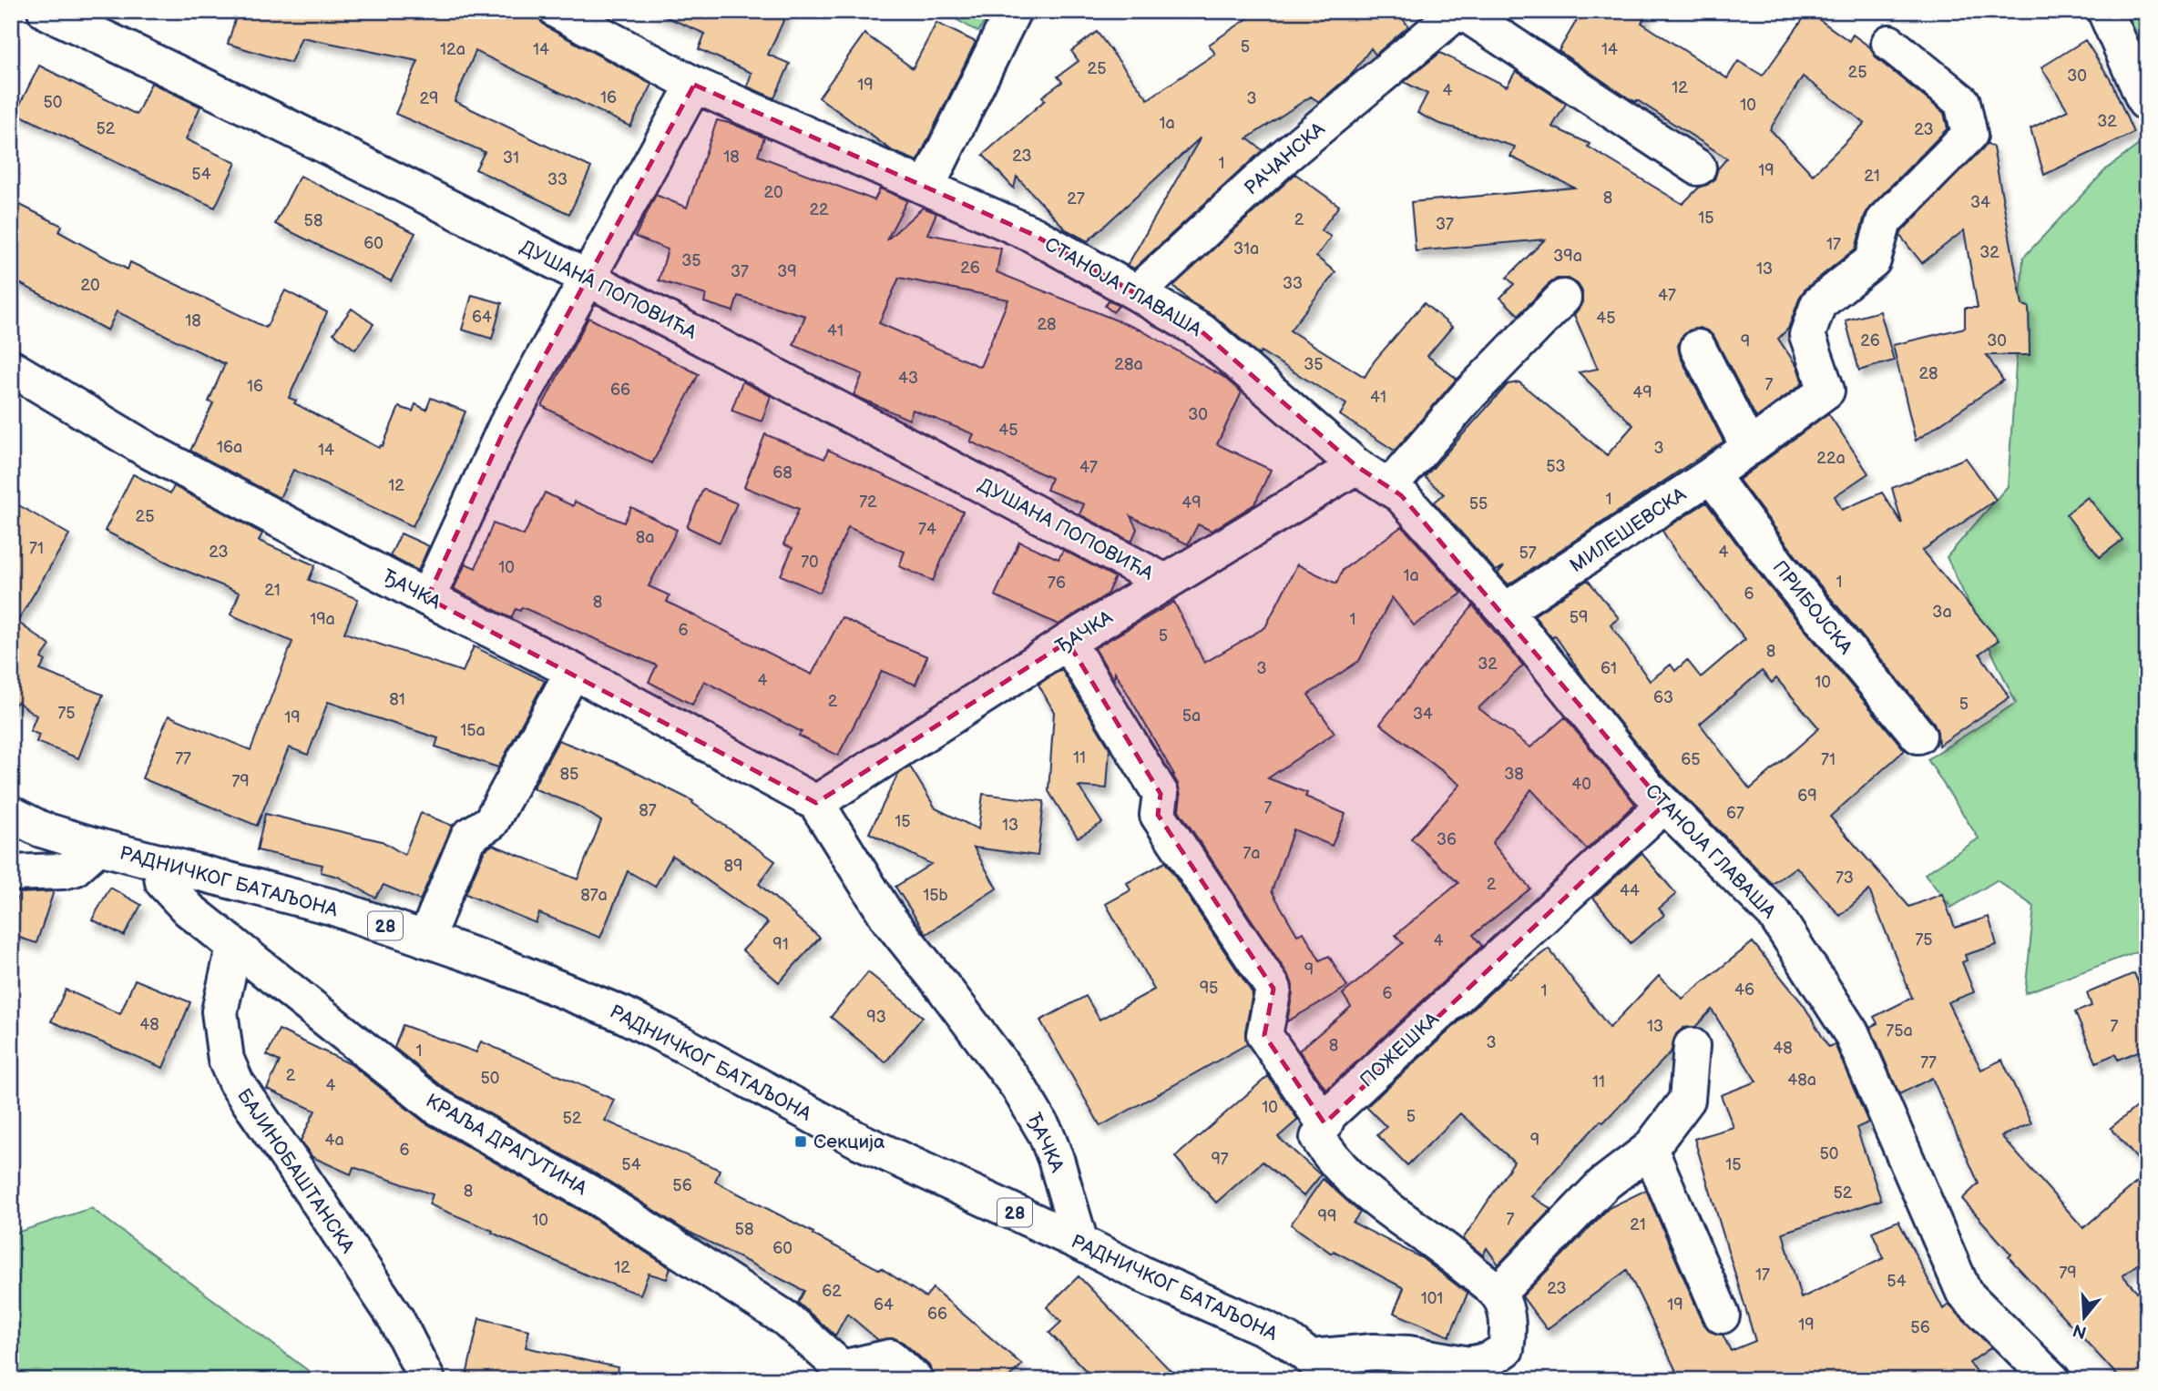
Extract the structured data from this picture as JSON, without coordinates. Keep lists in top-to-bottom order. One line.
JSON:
{"streets":{"street":["РАЧАНСКА","СТАНОЈА ГЛАВАША","ДУШАНА ПОПОВИЋА","МИЛЕШЕВСКА","ЂАЧКА","ПРИБОЈСКА","РАДНИЧКОГ БАТАЉОНА","28","ПОЖЕШКА","КРАЉА ДРАГУТИНА","БАЈИНОБАШТАНСКА"]},"crossings":[["РАЧАНСКА","СТАНОЈА ГЛАВАША"],["СТАНОЈА ГЛАВАША","МИЛЕШЕВСКА"],["СТАНОЈА ГЛАВАША","ЂАЧКА"],["СТАНОЈА ГЛАВАША","ПОЖЕШКА"],["ДУШАНА ПОПОВИЋА","ЂАЧКА"],["МИЛЕШЕВСКА","ПРИБОЈСКА"],["ЂАЧКА","РАДНИЧКОГ БАТАЉОНА"],["РАДНИЧКОГ БАТАЉОНА","КРАЉА ДРАГУТИНА"],["КРАЉА ДРАГУТИНА","БАЈИНОБАШТАНСКА"]],"places":{"transit":["Секција"]},"house_numbers":["5","12a","14","14","25","25","30","19","12","4","16","29","3","50","10","32","1a","52","23","23","18","31","1","19","54","21","33","20","8","27","34","22","15","2","58","37","60","17","31a","32","39a","35","26","13","37","39","33","20","47","64","45","18","28","41","26","30","9","28a","35","28","43","7","16","66","49","41","30","45","16a","3","14","22a","53","47","68","12","1","72","49","55","25","74","8a","71","23","4","57","70","10","1a","1","76","21","6","8","3a","59","19a","1","6","5","8","32","3","61","4","10","63","81","2","5","75","34","5a","19","15a","11","77","65","71","85","38","79","40","69","7","87","67","15","13","36","7a","89","73","2","44","87a","15b","75","4","91","9","95","46","1","6","93","48","13","7","75a","3","8","48","1","77","2","50","48a","11","4","10","5","52","4a","9","6","50","97","54","15","56","8","52","99","7","10","21","58","60","12","79","17","54","23","62","101","64","19","66","19","56"],"north":"bottom"}
